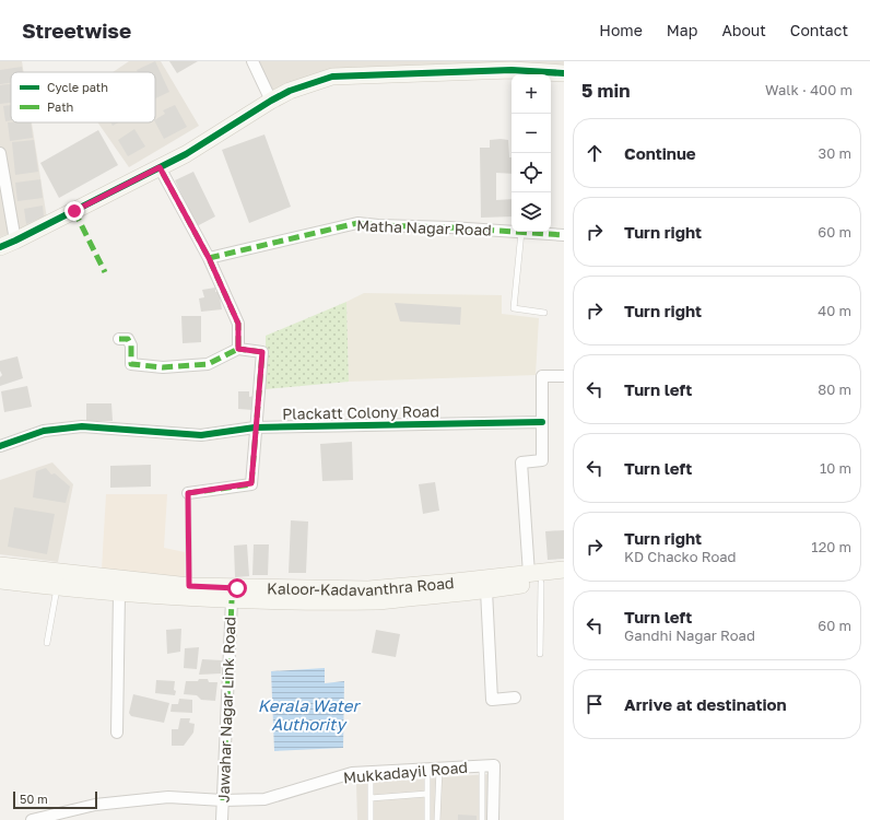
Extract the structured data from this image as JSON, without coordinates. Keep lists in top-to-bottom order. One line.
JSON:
{"streets":{"main road":["Kaloor-Kadavanthra Road"],"street":["Matha Nagar Road","Plackatt Colony Road","Jawahar Nagar Link Road","Mukkadayil Road"]},"crossings":[["Kaloor-Kadavanthra Road","Jawahar Nagar Link Road"],["Jawahar Nagar Link Road","Mukkadayil Road"]],"water":["Kerala Water Authority"],"legend":["Cycle path","Path"],"scale_bar":"50 m","page":{"header":"Streetwise","nav":["Home","Map","About","Contact"],"heading":["5 min","Walk · 400 m"],"map_buttons":["+","−"],"list":[["Continue","30 m"],["Turn right","60 m"],["Turn right","40 m"],["Turn left","80 m"],["Turn left","10 m"],["Turn right","KD Chacko Road","120 m"],["Turn left","Gandhi Nagar Road","60 m"],"Arrive at destination"],"scale":"50 m"}}
